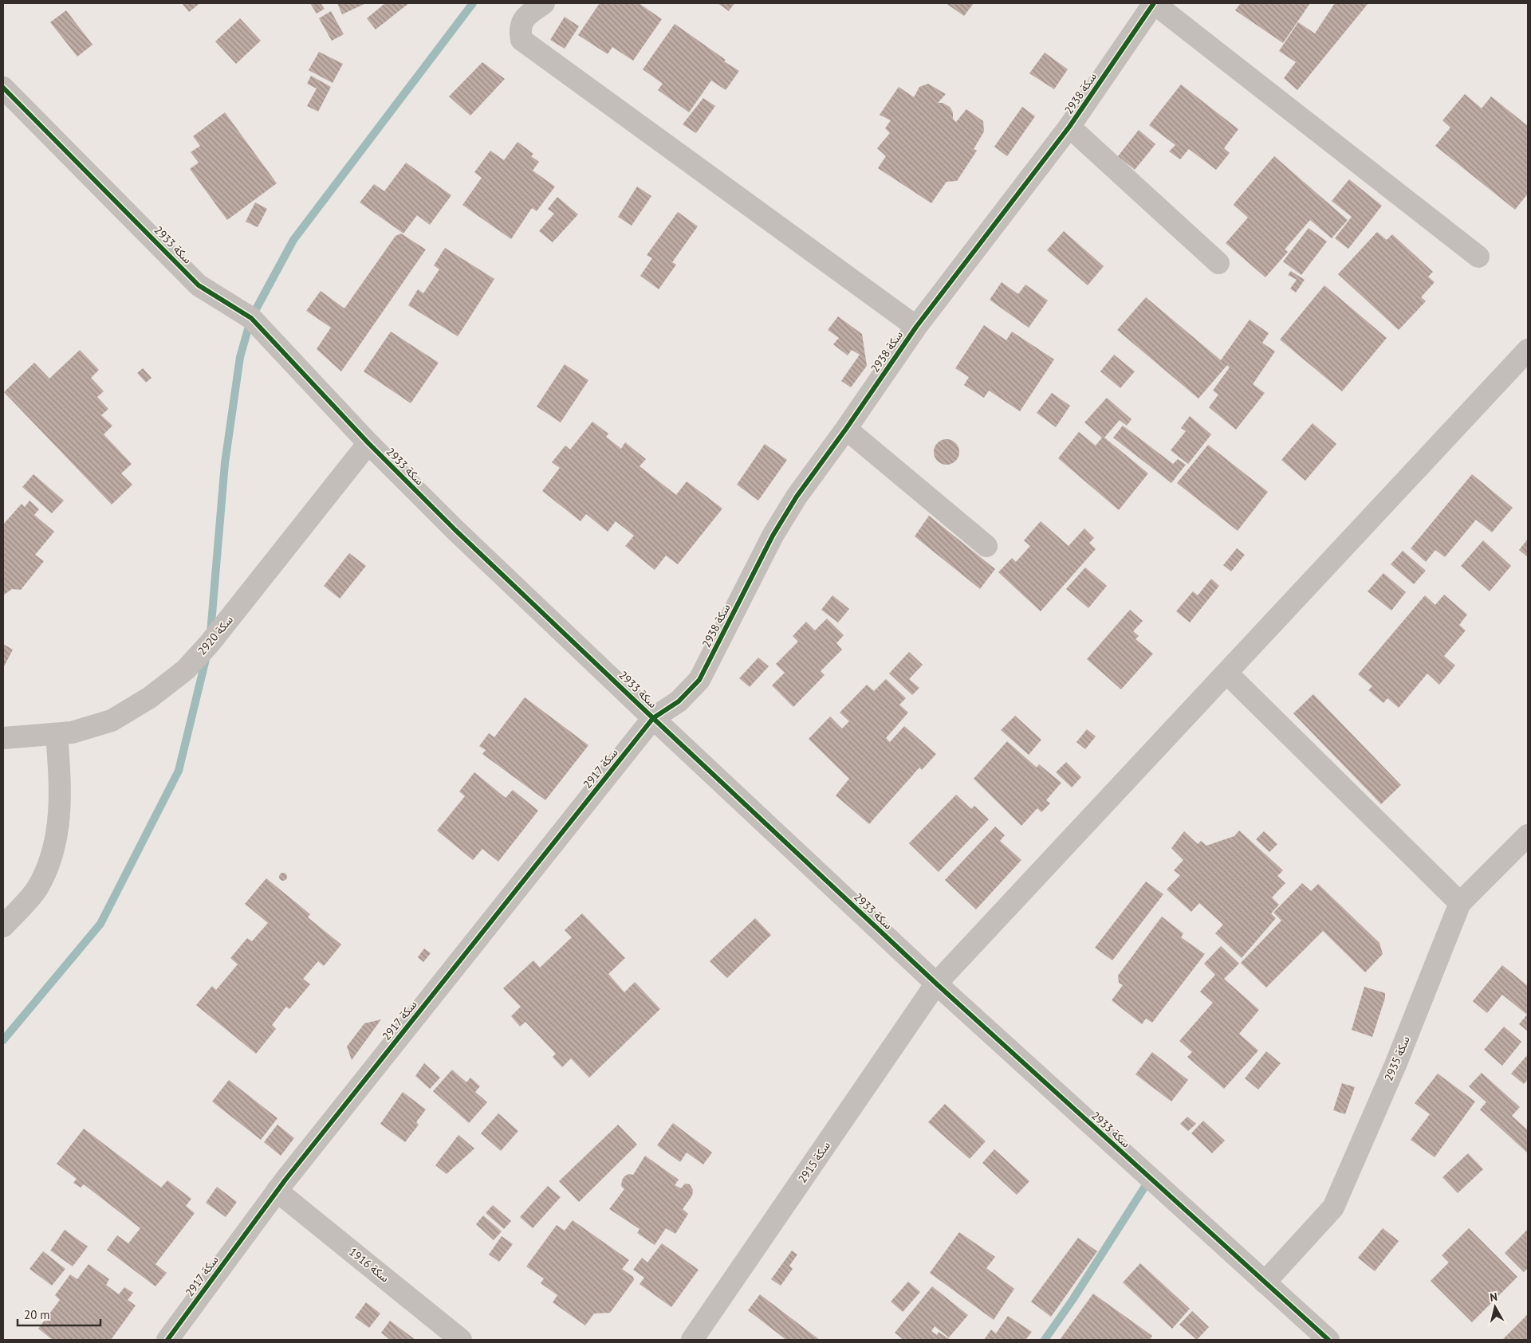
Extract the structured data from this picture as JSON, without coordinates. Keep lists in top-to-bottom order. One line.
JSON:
{"streets":{"street":["سكة 2938","سكة 2933","سكة 2920","سكة 2917","سكة 2935","سكة 2915","سكة 1916"]},"crossings":[["سكة 2938","سكة 2933"],["سكة 2938","سكة 2917"],["سكة 2933","سكة 2920"],["سكة 2933","سكة 2917"],["سكة 2933","سكة 2935"],["سكة 2933","سكة 2915"],["سكة 2917","سكة 1916"]],"scale_bar":"20 m","north":"top"}
